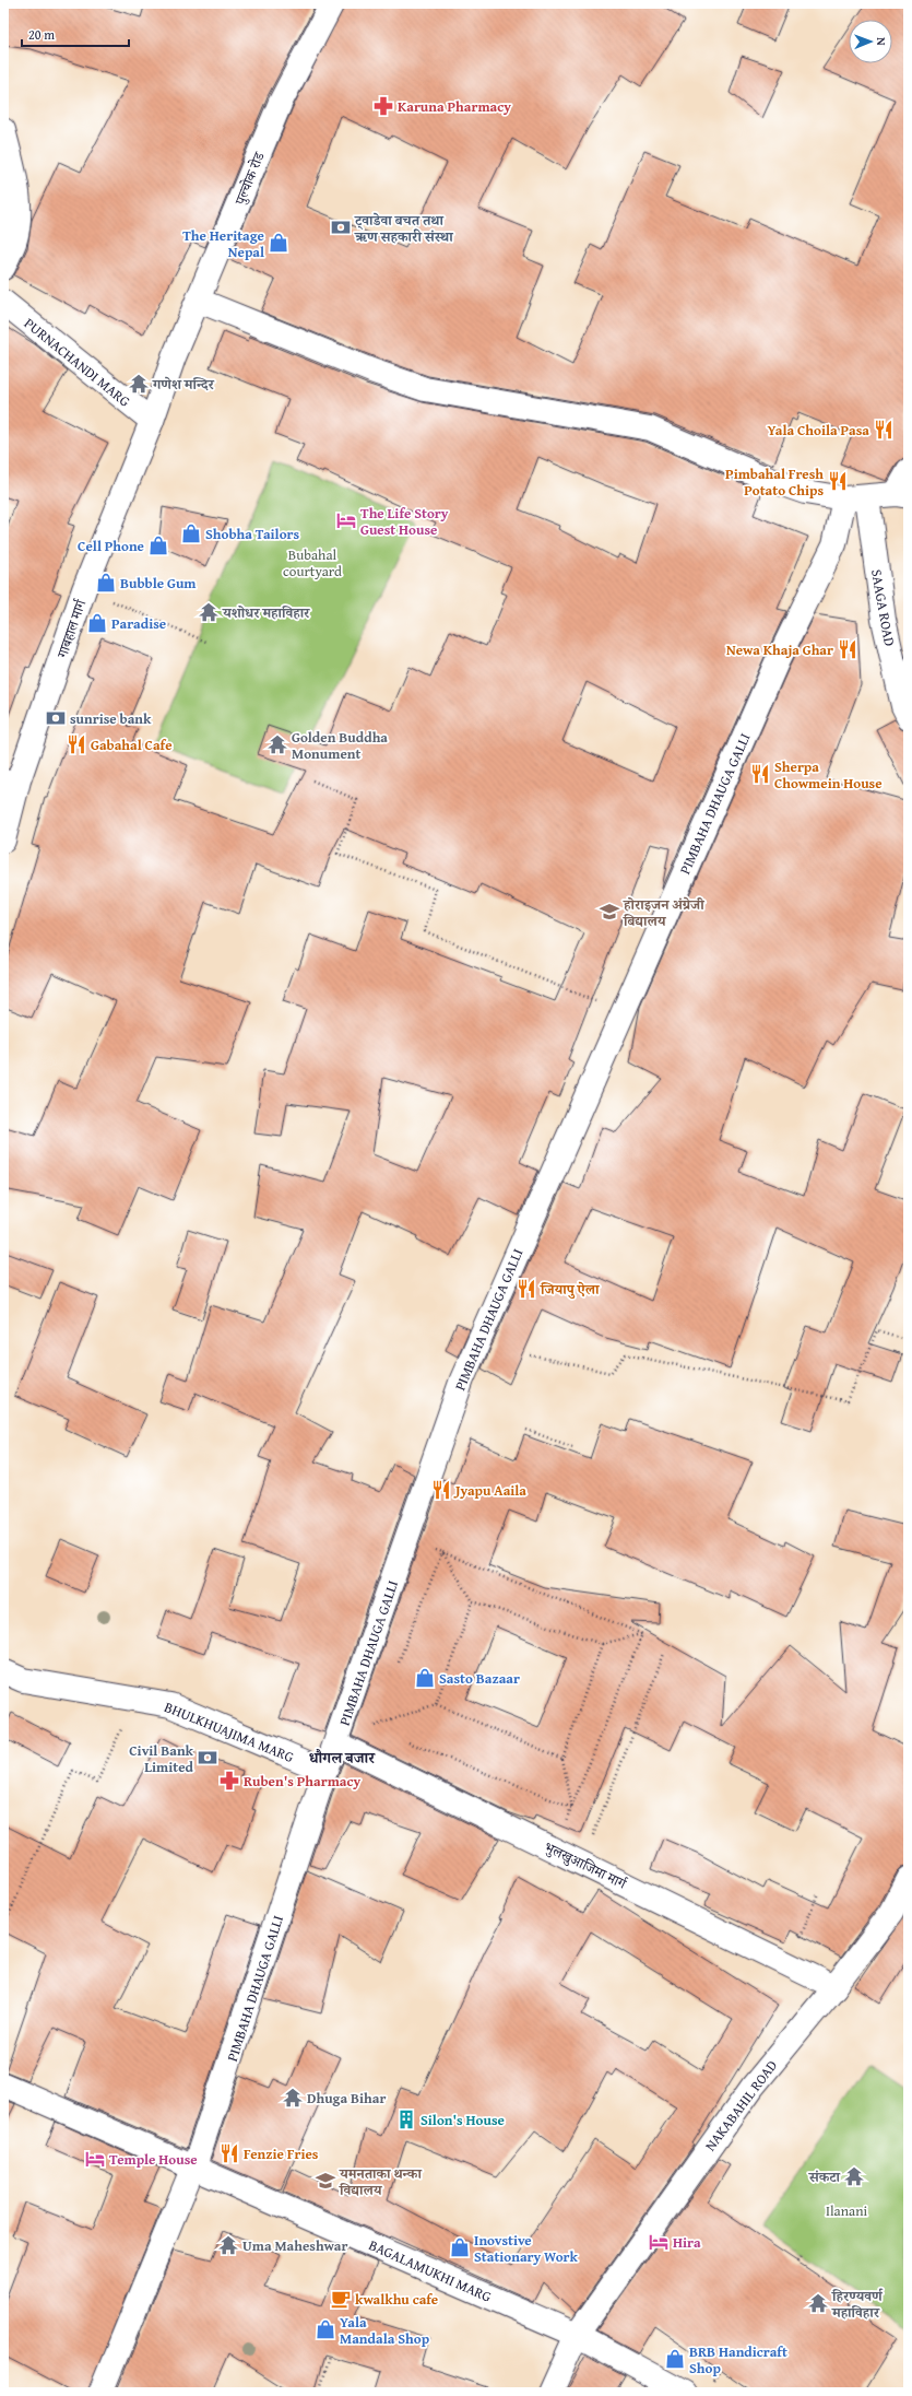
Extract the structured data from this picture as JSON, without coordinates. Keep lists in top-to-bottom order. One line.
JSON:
{"streets":{"street":["पुल्चोक रोड","PURNACHANDI MARG","SAAGA ROAD","गाबहाल मार्ग","PIMBAHA DHAUGA GALLI","BHULKHUAJIMA MARG","भुलखुआजिमा मार्ग","NAKABAHIL ROAD","BAGALAMUKHI MARG"]},"crossings":[["पुल्चोक रोड","गाबहाल मार्ग"],["PURNACHANDI MARG","गाबहाल मार्ग"],["SAAGA ROAD","PIMBAHA DHAUGA GALLI"],["PIMBAHA DHAUGA GALLI","BHULKHUAJIMA MARG"],["PIMBAHA DHAUGA GALLI","भुलखुआजिमा मार्ग"],["PIMBAHA DHAUGA GALLI","BAGALAMUKHI MARG"],["भुलखुआजिमा मार्ग","NAKABAHIL ROAD"],["NAKABAHIL ROAD","BAGALAMUKHI MARG"]],"districts":["धौगल बजार"],"parks":["Bubahal courtyard","Ilanani"],"places":{"pharmacy":["Karuna Pharmacy","Ruben's Pharmacy"],"bank":["ट्वाडेवा बचत तथा ऋण सहकारी संस्था","sunrise bank","Civil Bank Limited"],"shop":["The Heritage Nepal","Shobha Tailors","Cell Phone","Bubble Gum","Paradise","Sasto Bazaar","Inovstive Stationary Work","Yala Mandala Shop","BRB Handicraft Shop"],"temple":["गणेश मन्दिर","यशोधर महाविहार","Golden Buddha Monument","Dhuga Bihar","संकटा","Uma Maheshwar","हिरण्यवर्ण महाविहार"],"restaurant":["Yala Choila Pasa","Pimbahal Fresh Potato Chips","Newa Khaja Ghar","Gabahal Cafe","Sherpa Chowmein House","जियापु ऐला","Jyapu Aaila","Fenzie Fries"],"hotel":["The Life Story Guest House","Temple House","Hira"],"school or university":["होराइजन अंग्रेजी बिद्यालय","यमनताका थन्का विद्यालय"],"building":["Silon's House"],"cafe":["kwalkhu cafe"]},"scale_bar":"20 m","north":"right"}
